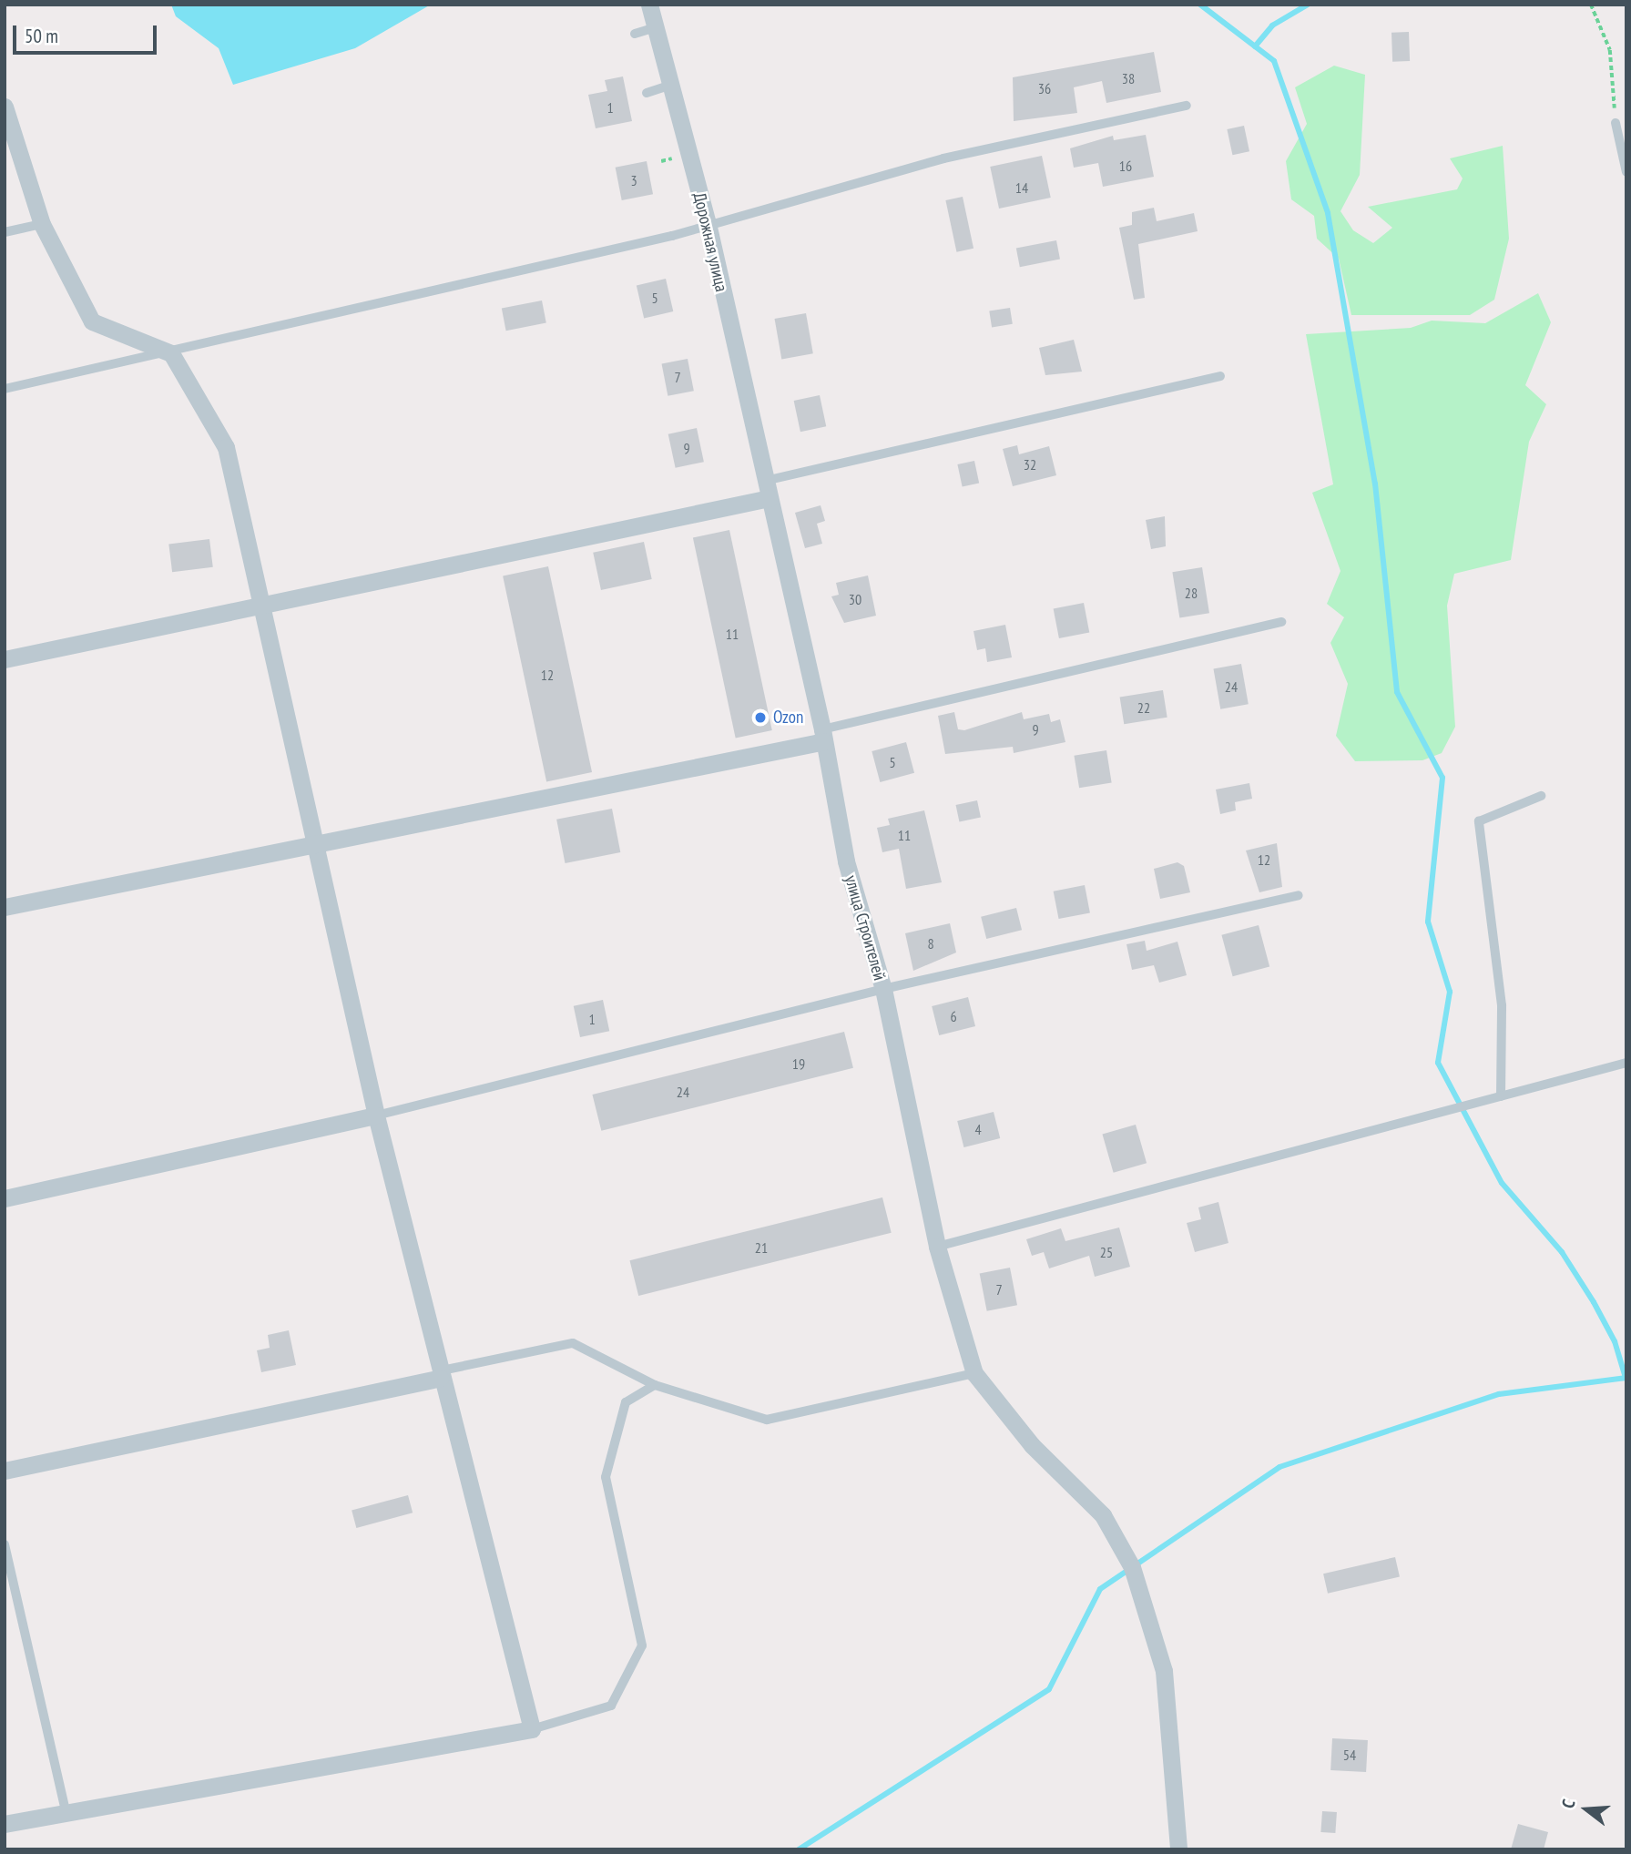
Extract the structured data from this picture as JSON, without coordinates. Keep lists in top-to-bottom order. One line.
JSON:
{"streets":{"street":["Дорожная улица","улица Строителей"]},"crossings":[["Дорожная улица","улица Строителей"]],"places":["Ozon"],"house_numbers":["38","36","1","16","3","14","5","7","9","32","28","30","11","12","24","22","9","5","11","12","8","6","1","19","24","4","21","25","7","54"],"scale_bar":"50 m","north":"left"}
